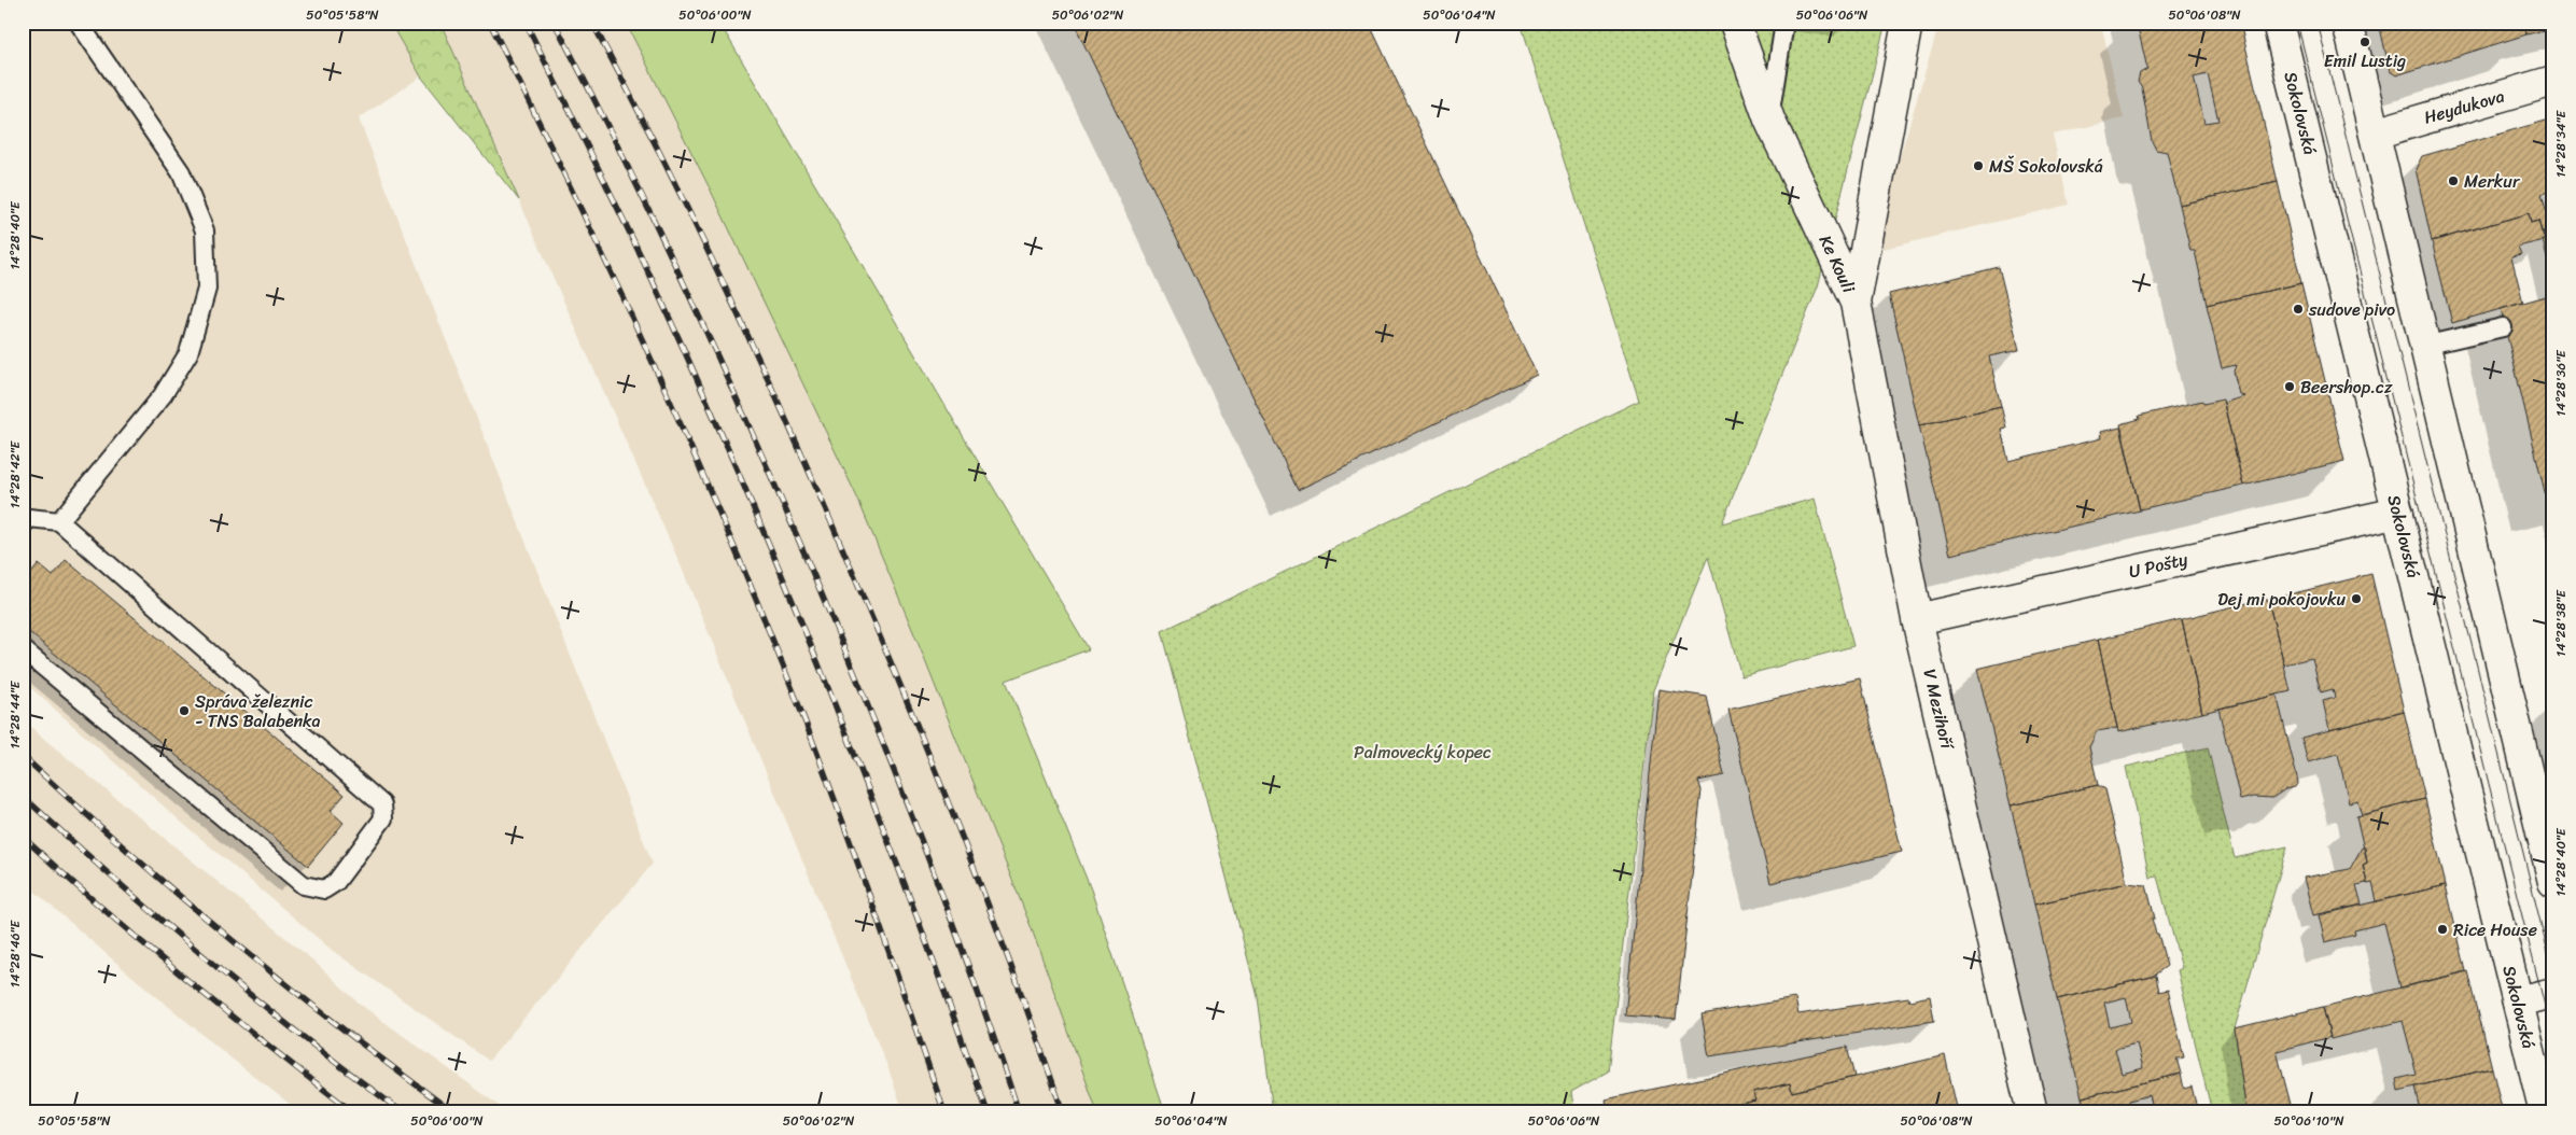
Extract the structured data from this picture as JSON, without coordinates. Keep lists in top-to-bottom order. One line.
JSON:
{"streets":{"street":["Heydukova","Sokolovská","Ke Kouli","U Pošty","V Mezihoří"]},"crossings":[["Sokolovská","U Pošty"],["Ke Kouli","V Mezihoří"],["U Pošty","V Mezihoří"]],"parks":["Palmovecký kopec"],"places":["Emil Lustig","MŠ Sokolovská","Merkur","sudove pivo","Beershop.cz","Dej mi pokojovku","Správa železnic - TNS Balabenka","Rice House"],"coordinates":["50°05'58\"N","50°06'00\"N","50°06'02\"N","50°06'04\"N","50°06'06\"N","50°06'08\"N","14°28'34\"E","14°28'40\"E","14°28'36\"E","14°28'42\"E","14°28'38\"E","14°28'44\"E","14°28'46\"E","50°06'10\"N"]}
